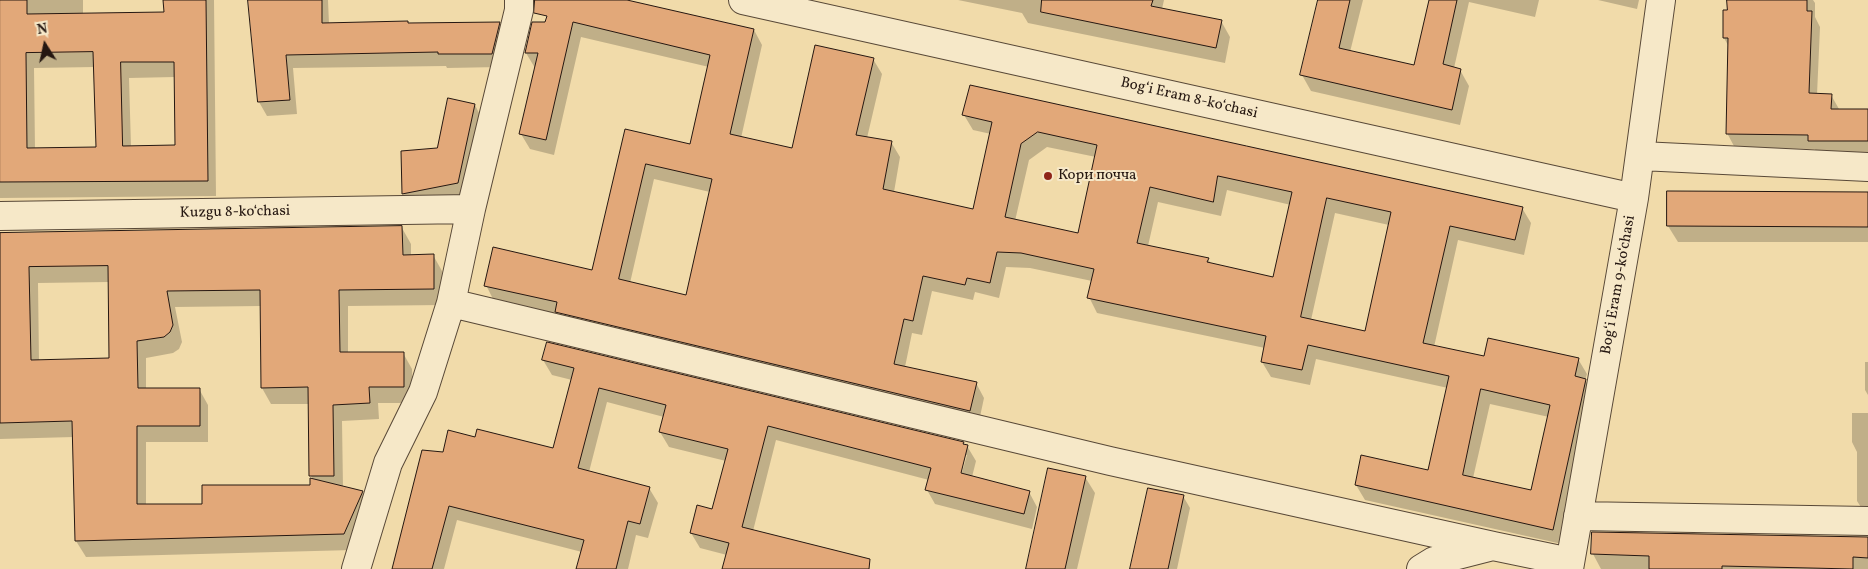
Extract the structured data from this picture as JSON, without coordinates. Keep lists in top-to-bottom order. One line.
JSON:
{"streets":{"street":["Bogʻi Eram 8-koʻchasi","Kuzgu 8-koʻchasi","Bogʻi Eram 9-koʻchasi"]},"crossings":[["Bogʻi Eram 8-koʻchasi","Bogʻi Eram 9-koʻchasi"]],"places":["Кори почча"],"north":"top"}
